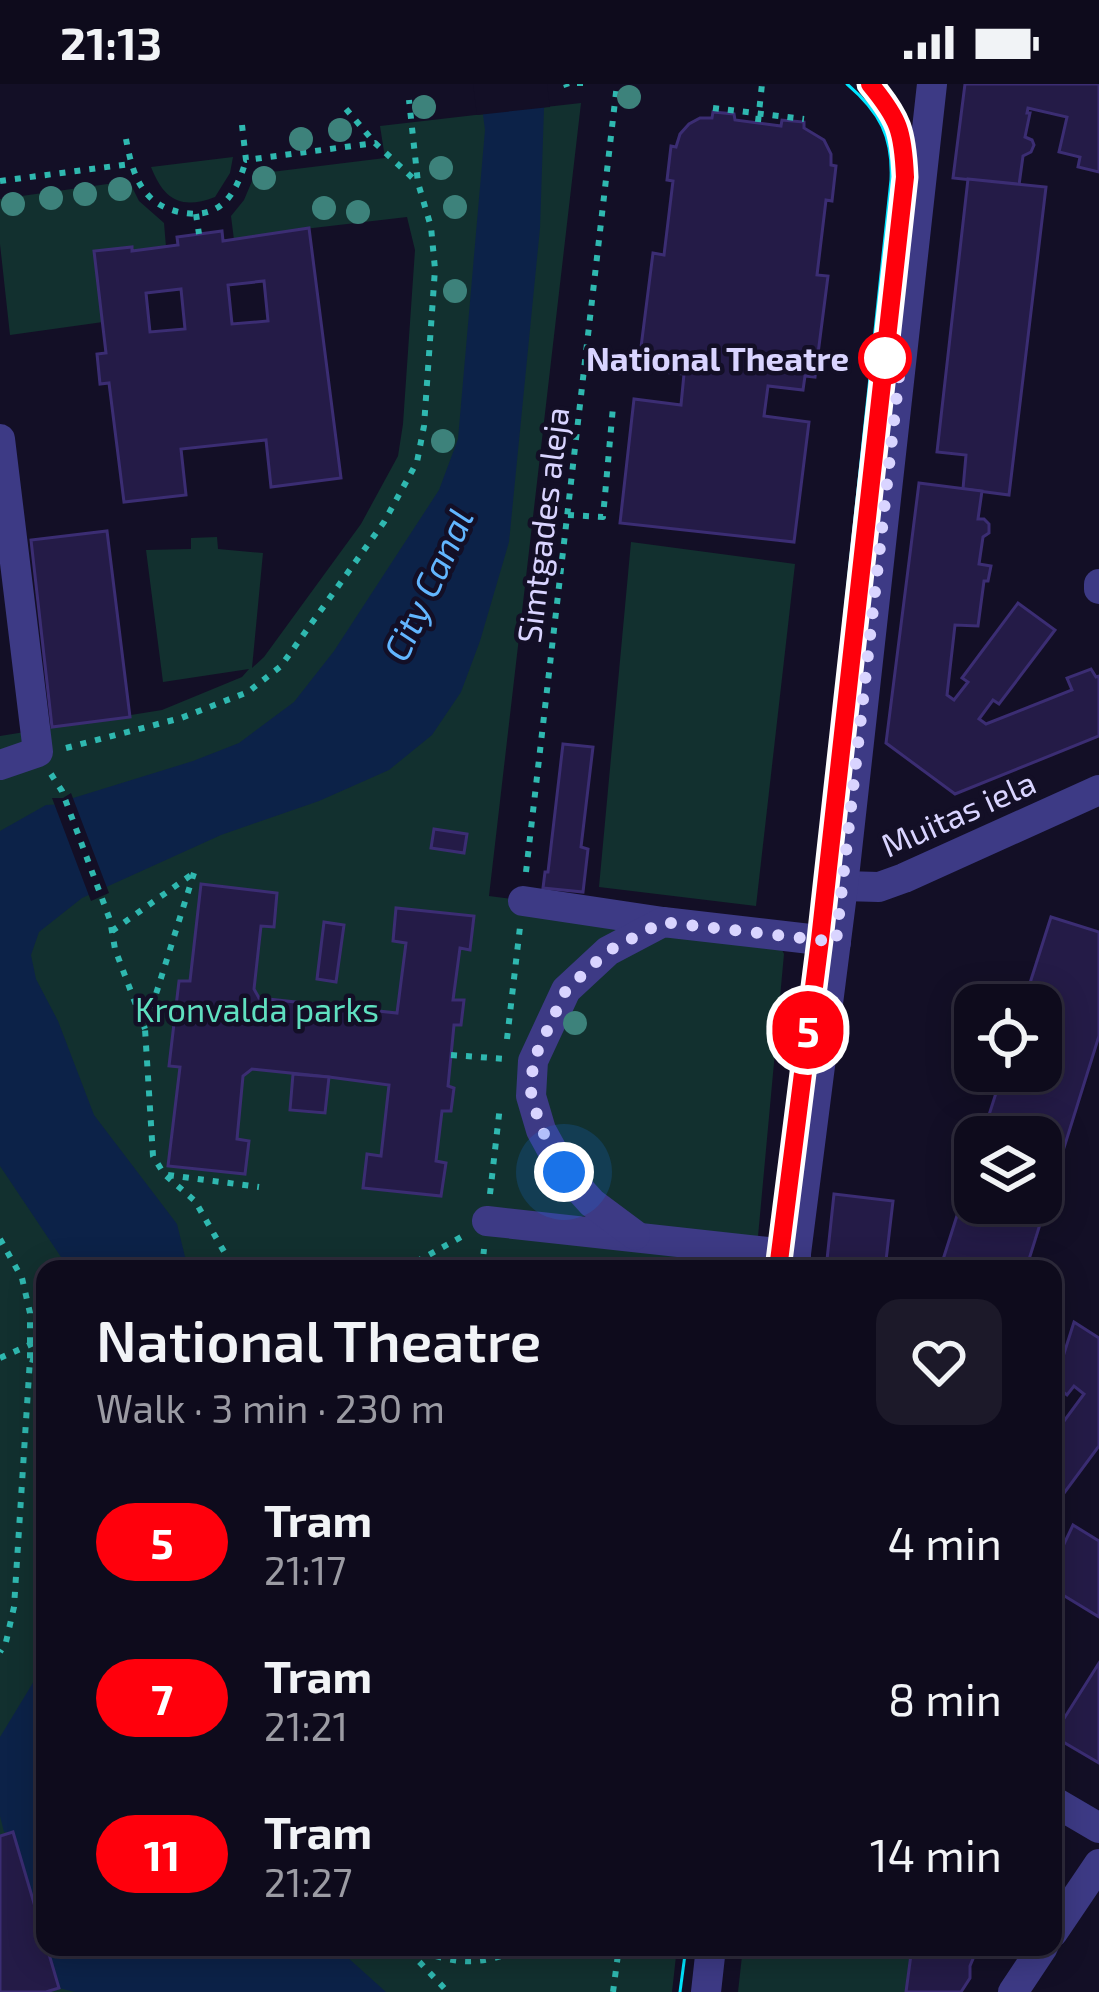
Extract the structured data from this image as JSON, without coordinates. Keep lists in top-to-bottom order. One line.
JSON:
{"streets":{"street":["Muitas iela"],"path":["Simtgades aleja"]},"water":["City Canal"],"parks":["Kronvalda parks"],"places":["National Theatre"],"lines":["tram line 5"],"page":{"status":"21:13","on_map":"5","heading":["National Theatre","Walk · 3 min · 230 m"],"list":[{"mark":"5","name":"Tram","note":"21:17","value":"4 min"},{"mark":"7","name":"Tram","note":"21:21","value":"8 min"},{"mark":"11","name":"Tram","note":"21:27","value":"14 min"}]}}
